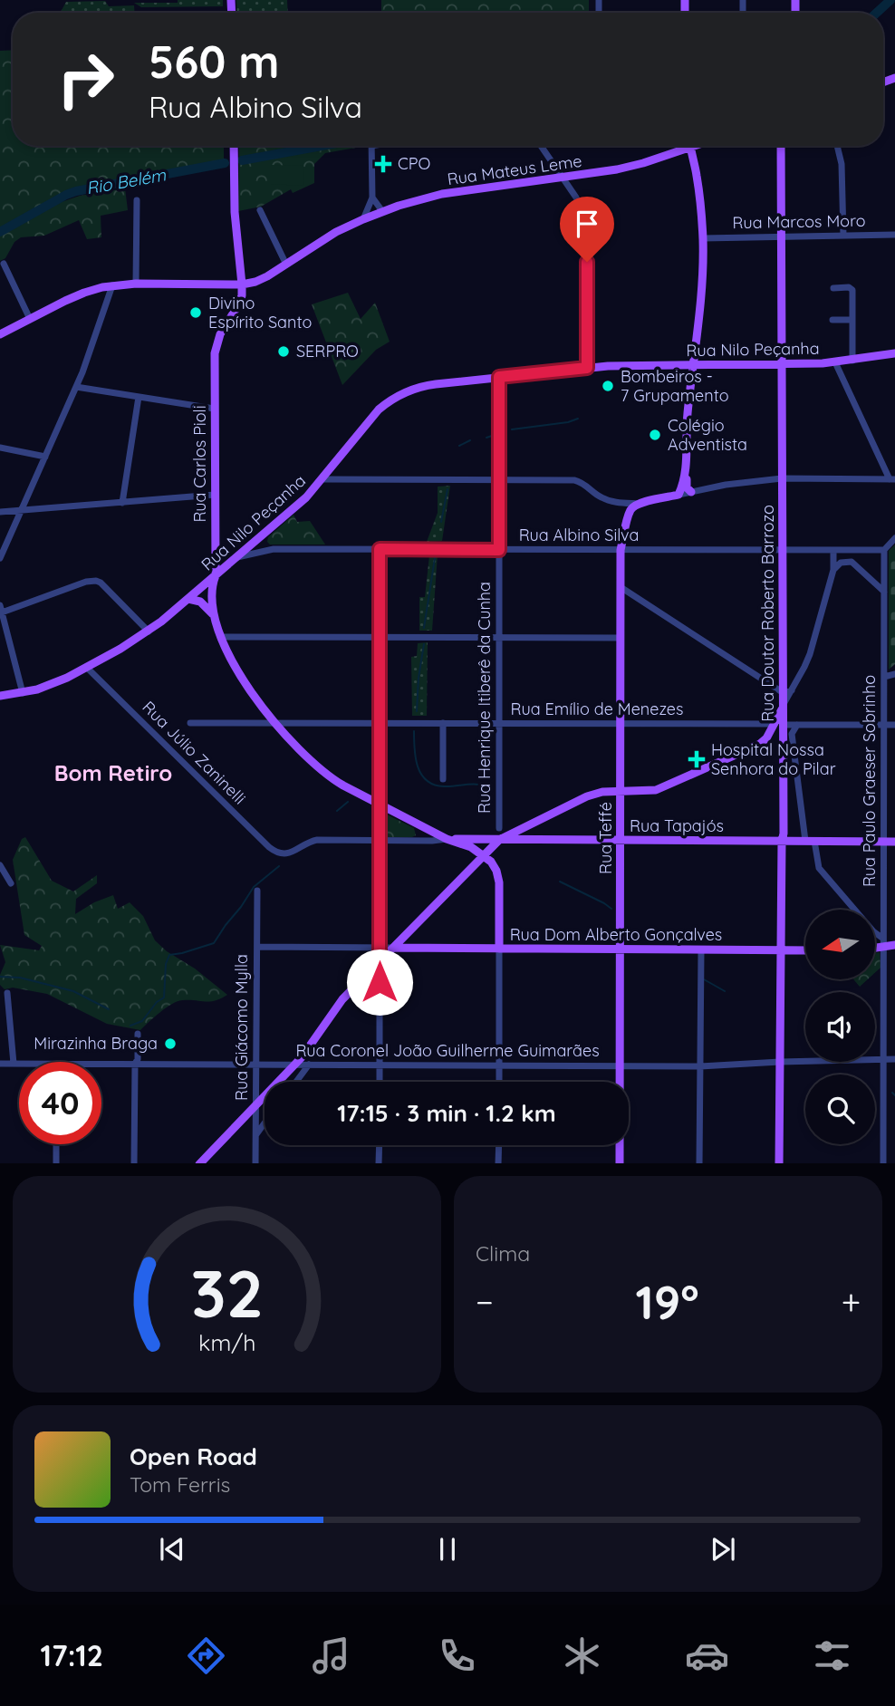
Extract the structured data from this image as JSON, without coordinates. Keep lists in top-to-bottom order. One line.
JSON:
{"streets":{"main road":["Rua Mateus Leme","Rua Nilo Peçanha","Rua Carlos Pioli","Rua Doutor Roberto Barrozo","Rua Tapajós","Rua Teffé","Rua Dom Alberto Gonçalves"],"street":["Rua Marcos Moro","Rua Albino Silva","Rua Henrique Itiberê da Cunha","Rua Emílio de Menezes","Rua Júlio Zaninelli","Rua Paulo Graeser Sobrinho","Rua Giácomo Mylla","Rua Coronel João Guilherme Guimarães"]},"crossings":[["Rua Mateus Leme","Rua Carlos Pioli"],["Rua Marcos Moro","Rua Doutor Roberto Barrozo"],["Rua Nilo Peçanha","Rua Carlos Pioli"],["Rua Nilo Peçanha","Rua Albino Silva"],["Rua Nilo Peçanha","Rua Doutor Roberto Barrozo"],["Rua Nilo Peçanha","Rua Henrique Itiberê da Cunha"],["Rua Nilo Peçanha","Rua Júlio Zaninelli"],["Rua Carlos Pioli","Rua Emílio de Menezes"],["Rua Carlos Pioli","Rua Tapajós"],["Rua Albino Silva","Rua Doutor Roberto Barrozo"],["Rua Albino Silva","Rua Henrique Itiberê da Cunha"],["Rua Albino Silva","Rua Paulo Graeser Sobrinho"],["Rua Albino Silva","Rua Teffé"],["Rua Doutor Roberto Barrozo","Rua Emílio de Menezes"],["Rua Doutor Roberto Barrozo","Rua Tapajós"],["Rua Doutor Roberto Barrozo","Rua Dom Alberto Gonçalves"],["Rua Doutor Roberto Barrozo","Rua Coronel João Guilherme Guimarães"],["Rua Henrique Itiberê da Cunha","Rua Emílio de Menezes"],["Rua Emílio de Menezes","Rua Paulo Graeser Sobrinho"],["Rua Emílio de Menezes","Rua Teffé"],["Rua Júlio Zaninelli","Rua Tapajós"],["Rua Paulo Graeser Sobrinho","Rua Tapajós"],["Rua Paulo Graeser Sobrinho","Rua Coronel João Guilherme Guimarães"],["Rua Tapajós","Rua Teffé"],["Rua Teffé","Rua Dom Alberto Gonçalves"],["Rua Teffé","Rua Coronel João Guilherme Guimarães"],["Rua Dom Alberto Gonçalves","Rua Giácomo Mylla"],["Rua Giácomo Mylla","Rua Coronel João Guilherme Guimarães"]],"districts":["Bom Retiro"],"water":["Rio Belém"],"places":{"health":["CPO","Hospital Nossa Senhora do Pilar"],"other":["Divino Espírito Santo","SERPRO","Bombeiros - 7 Grupamento","Colégio Adventista","Mirazinha Braga"]},"north":"left","page":{"turn":["560 m","Rua Albino Silva"],"limit":"40","trip":"17:15 · 3 min · 1.2 km","tile":"Clima","heat":["−","19°","+"],"song":["Open Road","Tom Ferris"],"tabs":"17:12","gauge":["32","km/h"]}}
